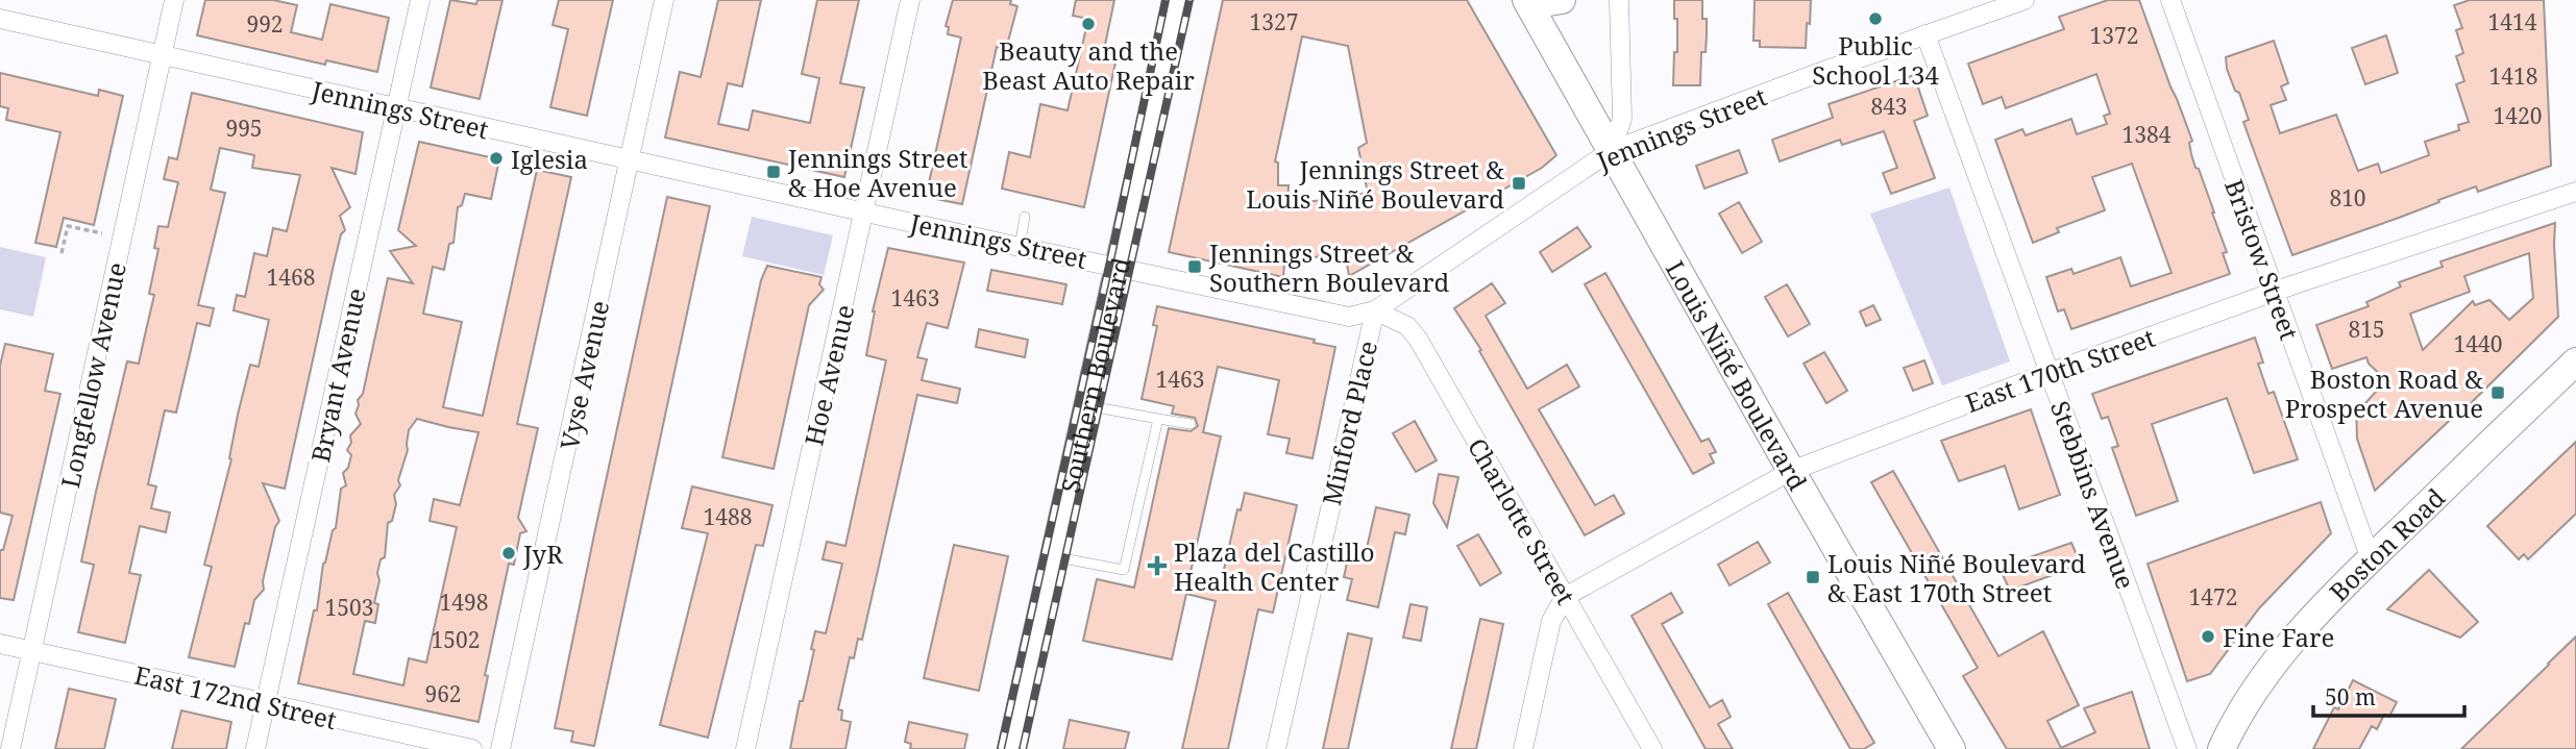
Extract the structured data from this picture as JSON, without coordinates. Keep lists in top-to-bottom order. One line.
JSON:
{"streets":{"main road":["Southern Boulevard","Louis Niñé Boulevard","Boston Road"],"street":["Jennings Street","Bristow Street","East 170th Street","Longfellow Avenue","Bryant Avenue","Vyse Avenue","Hoe Avenue","Minford Place","Stebbins Avenue","Charlotte Street","East 172nd Street"]},"crossings":[["Jennings Street","Southern Boulevard"],["Jennings Street","Longfellow Avenue"],["Jennings Street","Bryant Avenue"],["Jennings Street","Vyse Avenue"],["Jennings Street","Hoe Avenue"],["Jennings Street","Louis Niñé Boulevard"],["Jennings Street","Minford Place"],["Jennings Street","Stebbins Avenue"],["Jennings Street","Charlotte Street"],["Bristow Street","East 170th Street"],["Bristow Street","Boston Road"],["East 170th Street","Louis Niñé Boulevard"],["East 170th Street","Stebbins Avenue"],["East 170th Street","Charlotte Street"],["Longfellow Avenue","East 172nd Street"],["Bryant Avenue","East 172nd Street"],["Minford Place","Charlotte Street"]],"places":{"other":["Public School 134","Beauty and the Beast Auto Repair","Iglesia","JyR","Fine Fare"],"transit":["Jennings Street & Hoe Avenue","Jennings Street & Louis Niñé Boulevard","Jennings Street & Southern Boulevard","Boston Road & Prospect Avenue","Louis Niñé Boulevard & East 170th Street"],"health":["Plaza del Castillo Health Center"]},"house_numbers":["1327","1414","992","1372","1418","843","1420","995","1384","810","1468","1463","815","1440","1463","1488","1472","1498","1503","1502","962"],"scale_bar":"50 m"}
